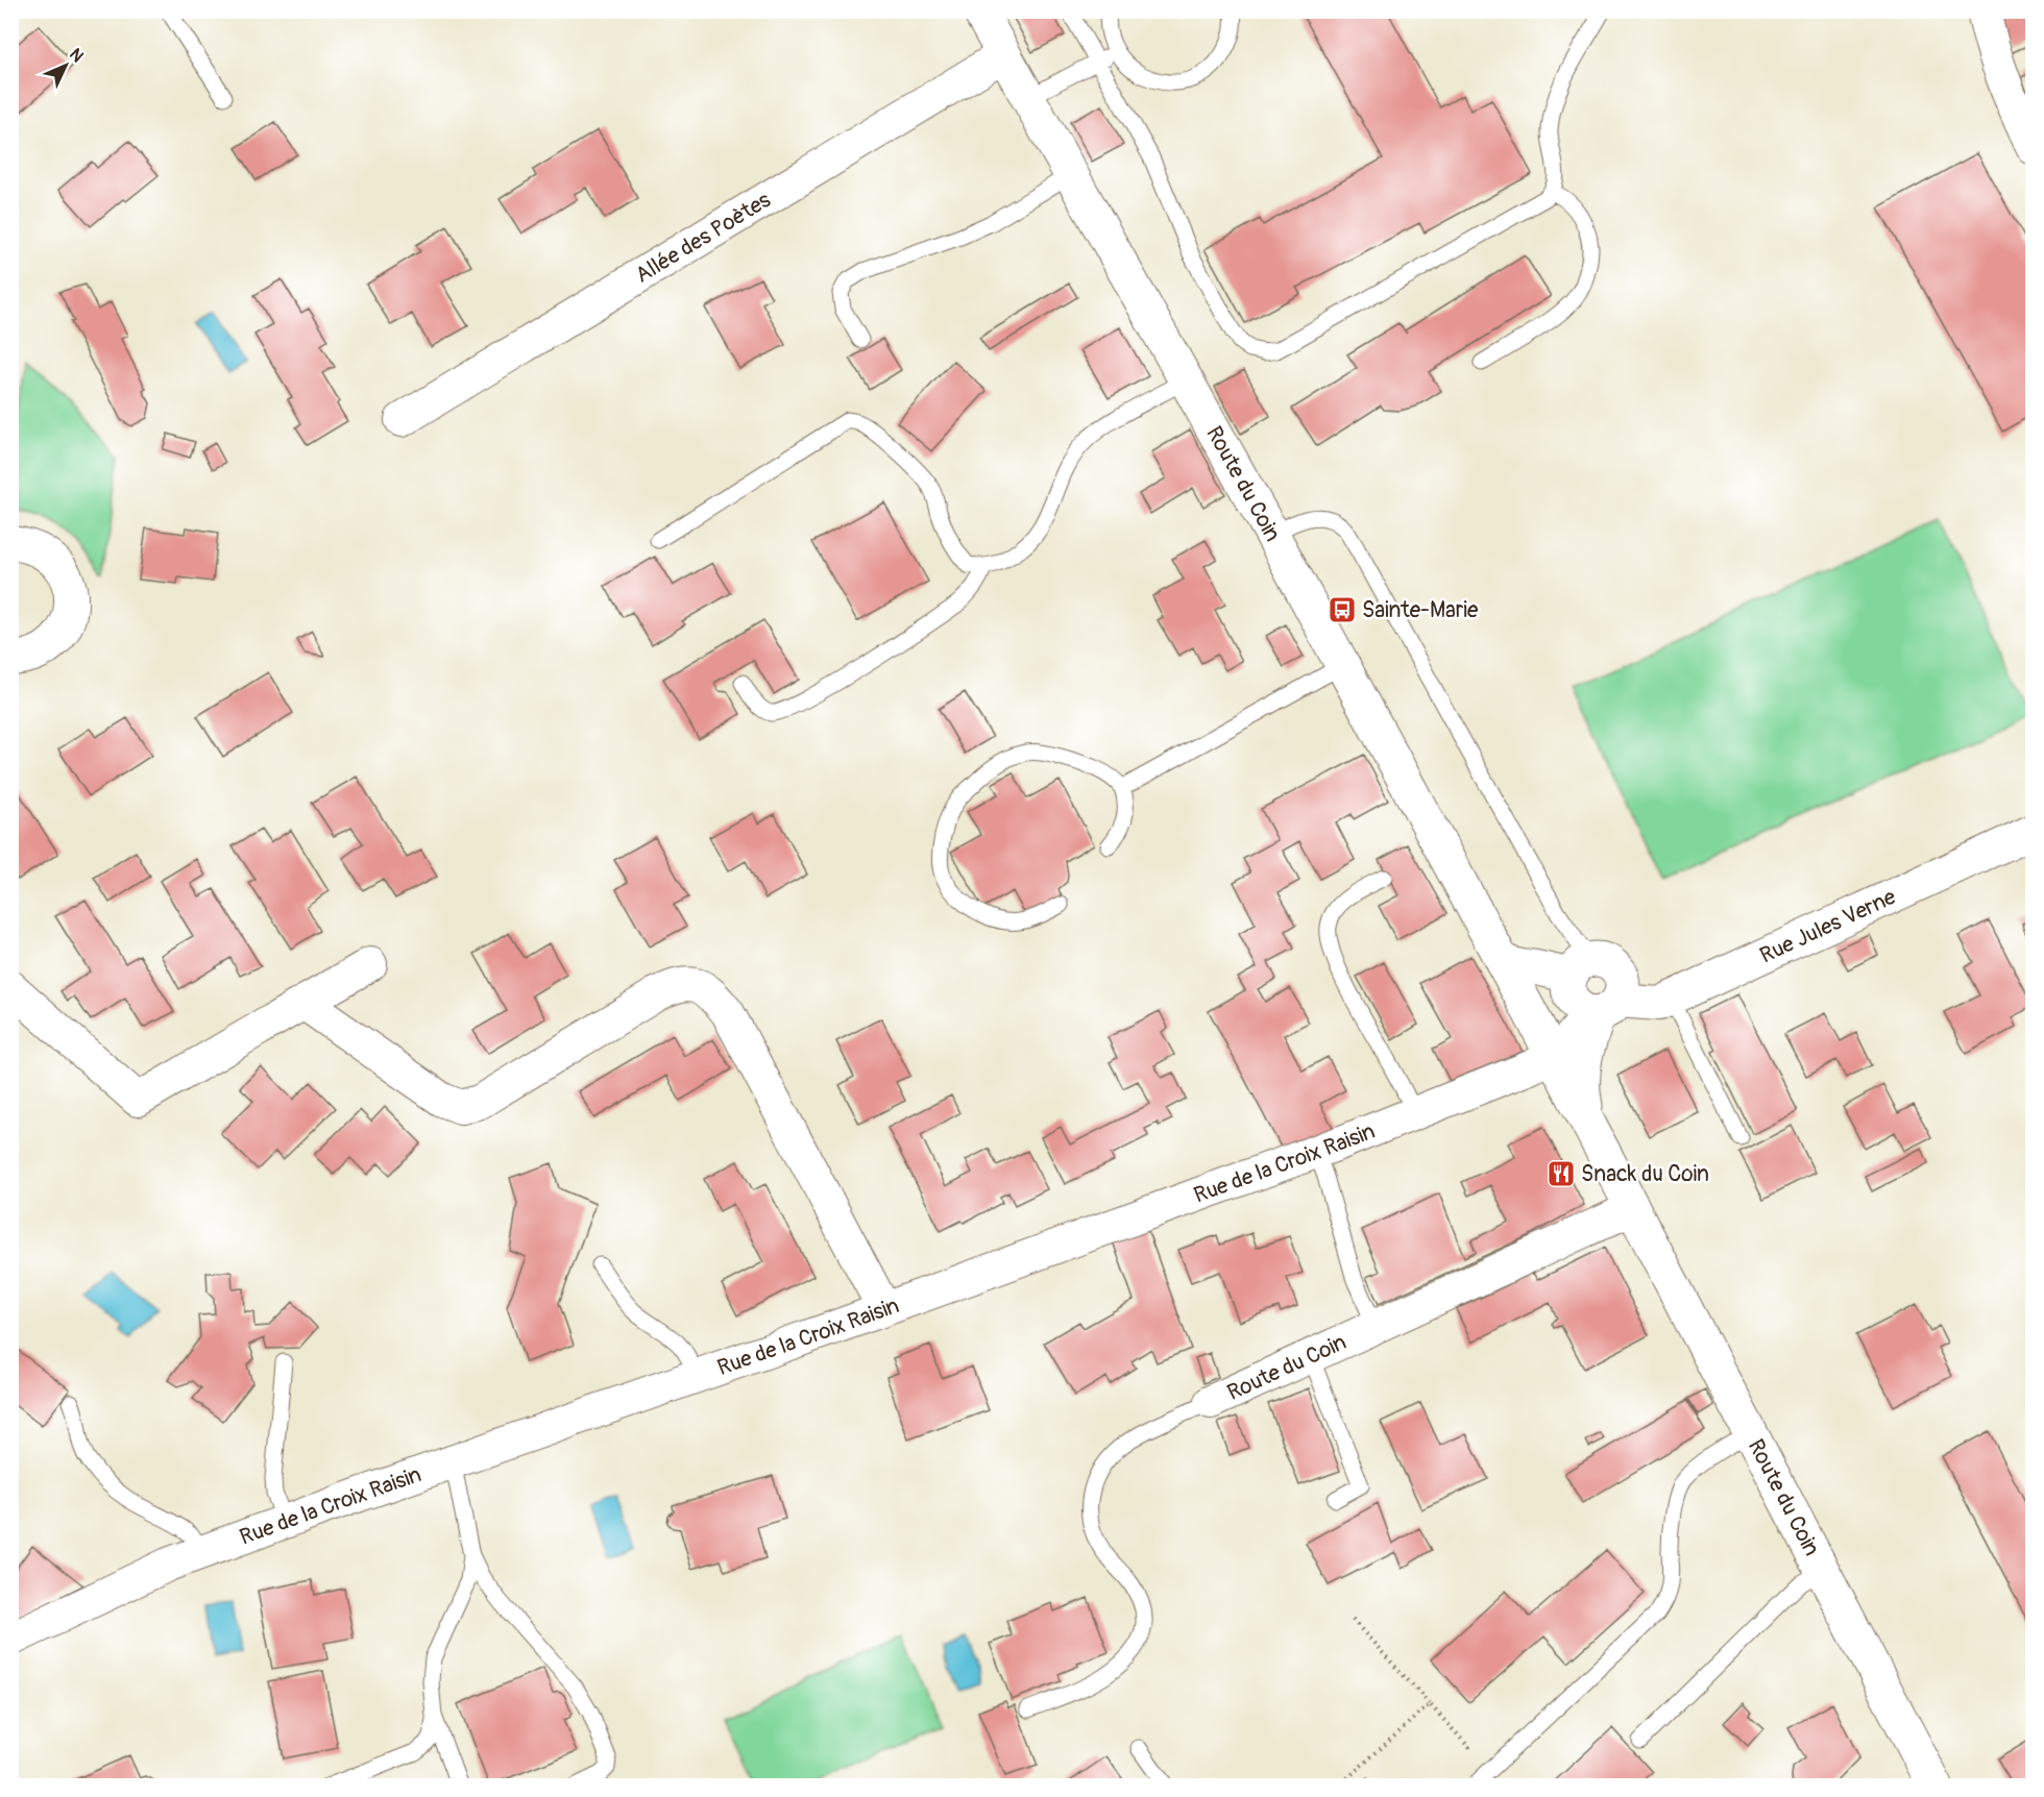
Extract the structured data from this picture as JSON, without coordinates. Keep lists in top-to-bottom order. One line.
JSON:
{"streets":{"main road":["Route du Coin"],"street":["Allée des Poètes","Rue Jules Verne","Rue de la Croix Raisin"]},"crossings":[["Allée des Poètes","Route du Coin"],["Route du Coin","Rue Jules Verne"],["Route du Coin","Rue de la Croix Raisin"],["Rue Jules Verne","Rue de la Croix Raisin"]],"places":{"bus stop":["Sainte-Marie"],"restaurant":["Snack du Coin"]},"north":"top right"}
